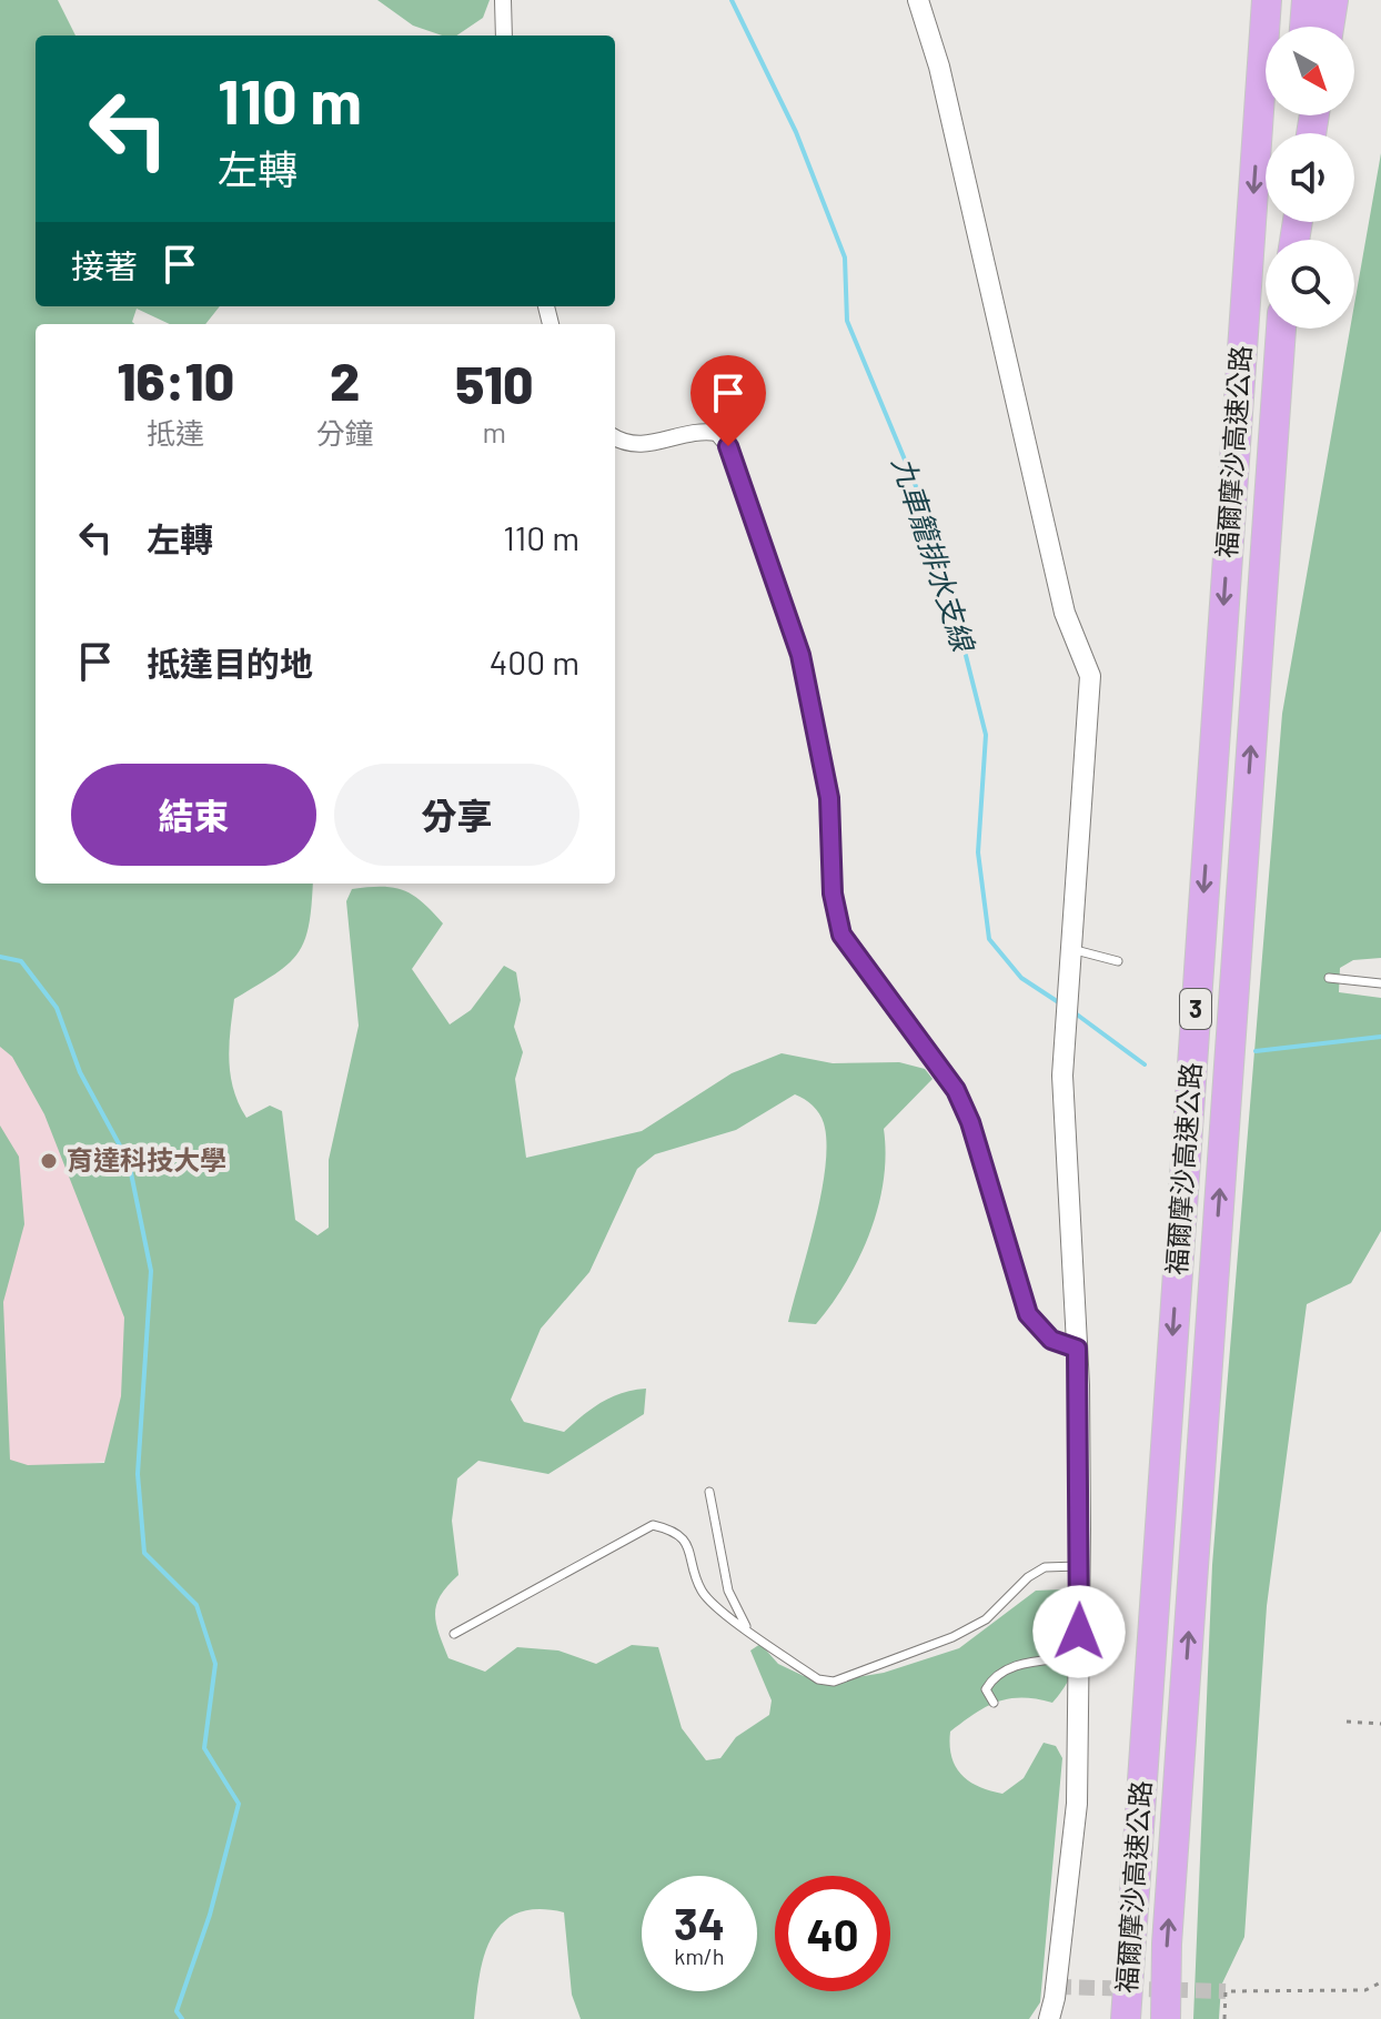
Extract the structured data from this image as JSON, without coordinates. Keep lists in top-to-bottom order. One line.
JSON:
{"streets":{"highway":["福爾摩沙高速公路","3"]},"water":["九車籠排水支線"],"places":["育達科技大學"],"north":"bottom right","page":{"turn":["110 m","左轉"],"then":"接著","eta":["16:10","抵達","2","分鐘","510","m"],"list":[{"name":"左轉","value":"110 m"},{"name":"抵達目的地","value":"400 m"}],"buttons":["結束","分享"],"speed":"34 km/h","limit":"40"}}
